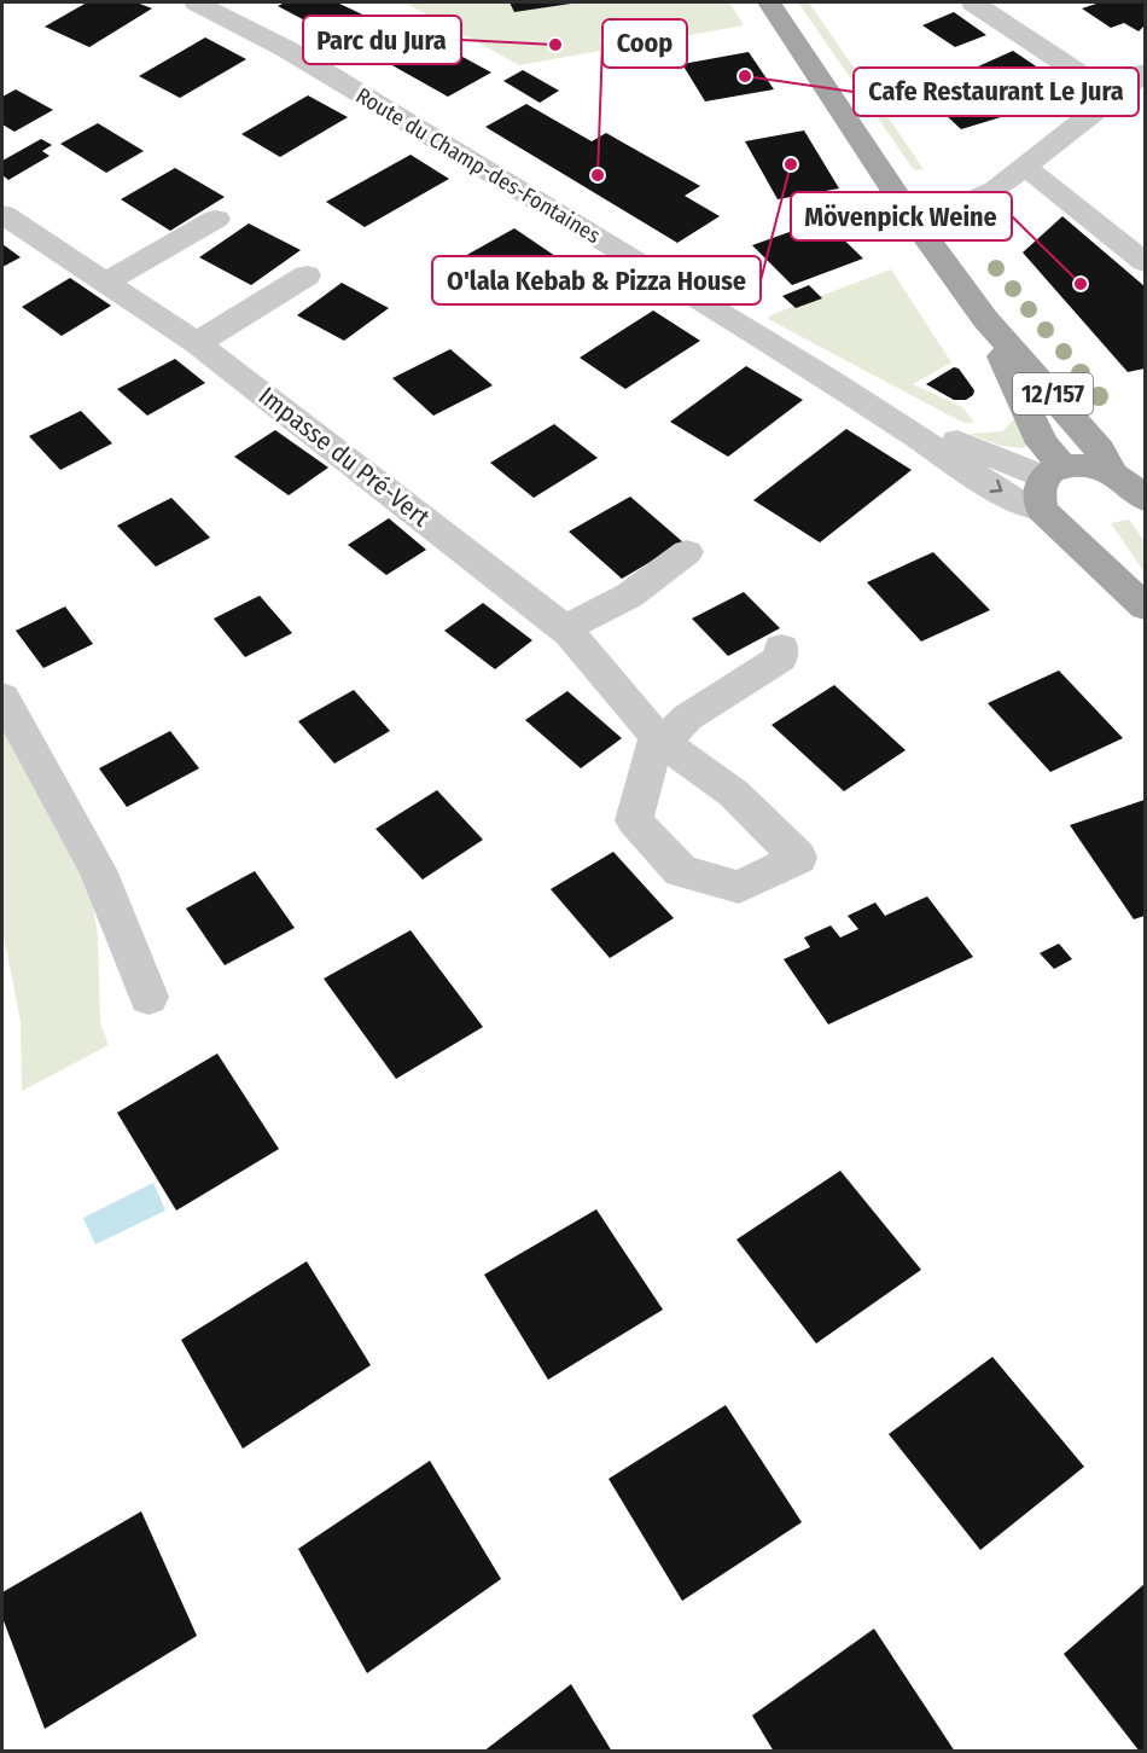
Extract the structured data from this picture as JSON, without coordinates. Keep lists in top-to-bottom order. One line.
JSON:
{"streets":{"main road":["12/157"],"street":["Route du Champ-des-Fontaines","Impasse du Pré-Vert"]},"crossings":[["Route du Champ-des-Fontaines","12/157"]],"places":["Parc du Jura","Cafe Restaurant Le Jura","O'lala Kebab & Pizza House","Coop","Mövenpick Weine"]}
